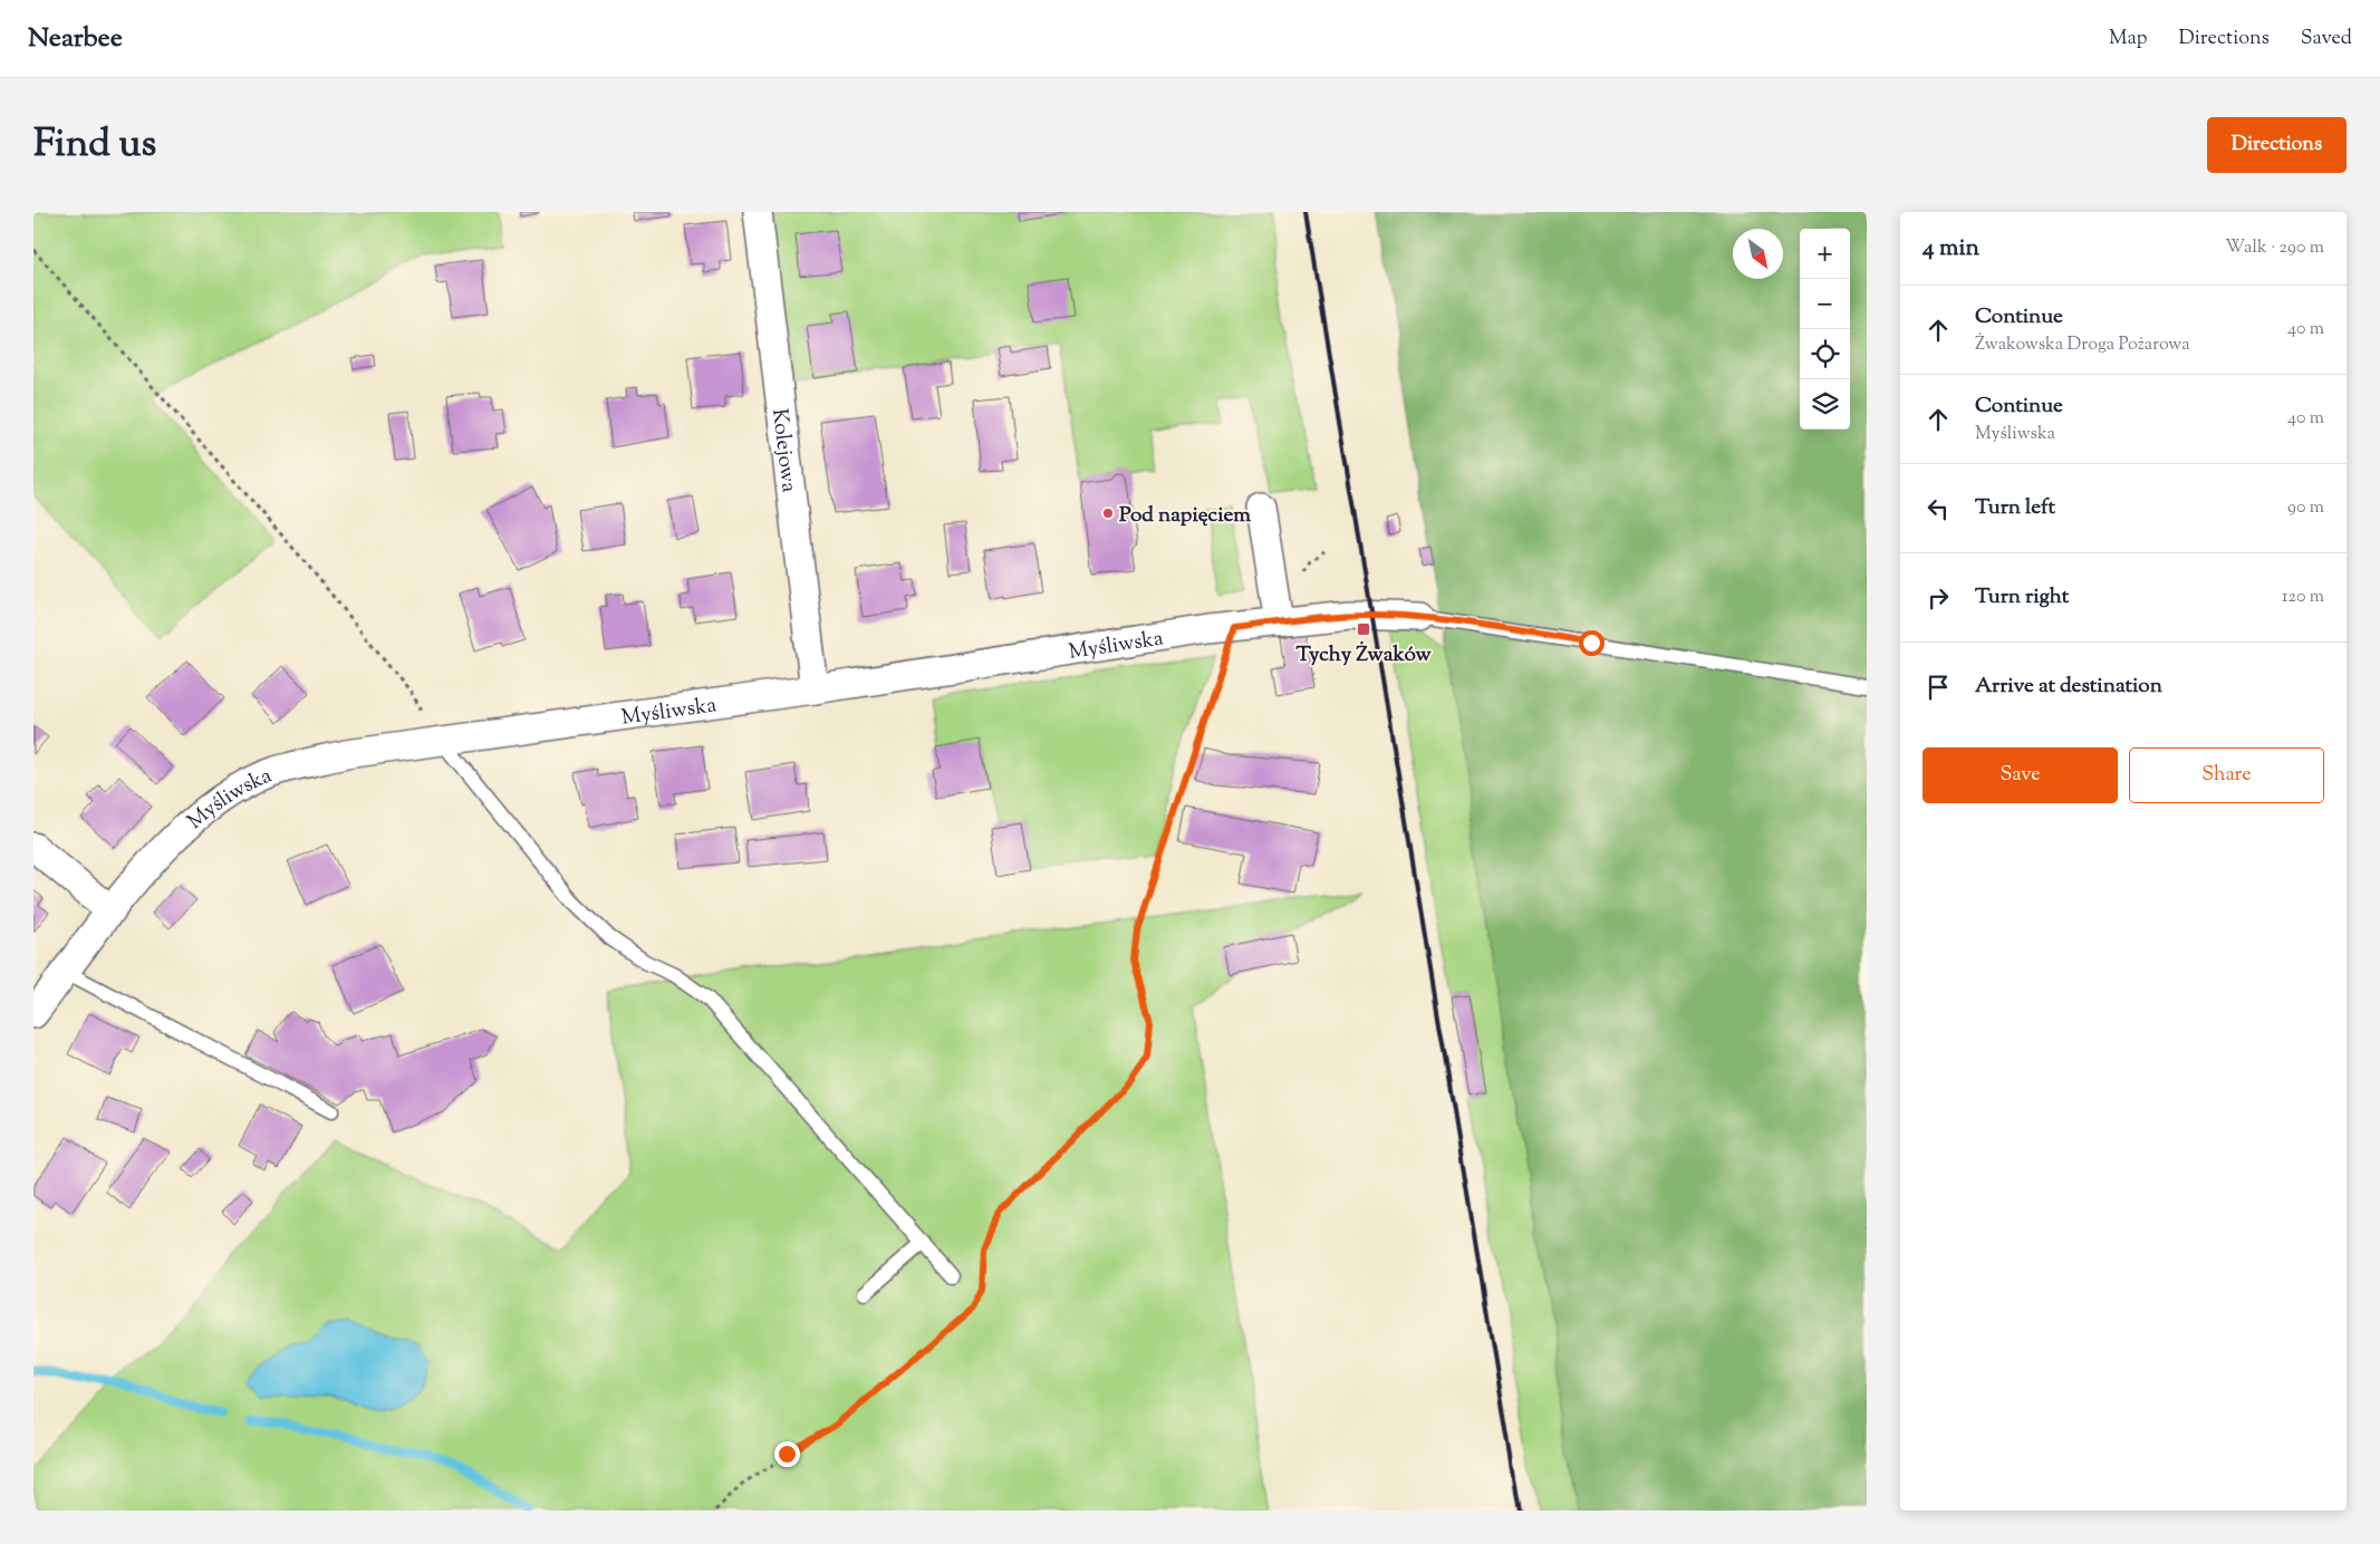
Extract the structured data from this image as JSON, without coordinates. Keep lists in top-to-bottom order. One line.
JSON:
{"streets":{"street":["Kolejowa","Myśliwska"]},"crossings":[["Kolejowa","Myśliwska"]],"places":{"other":["Pod napięciem"],"transit":["Tychy Żwaków"]},"north":"bottom right","page":{"header":"Nearbee","nav":["Map","Directions","Saved"],"title":"Find us","buttons":["Directions",["Save","Share"]],"heading":["4 min","Walk · 290 m"],"map_buttons":["+","−"],"list":[["Continue","Żwakowska Droga Pożarowa","40 m"],["Continue","Myśliwska","40 m"],["Turn left","90 m"],["Turn right","120 m"],"Arrive at destination"]}}
